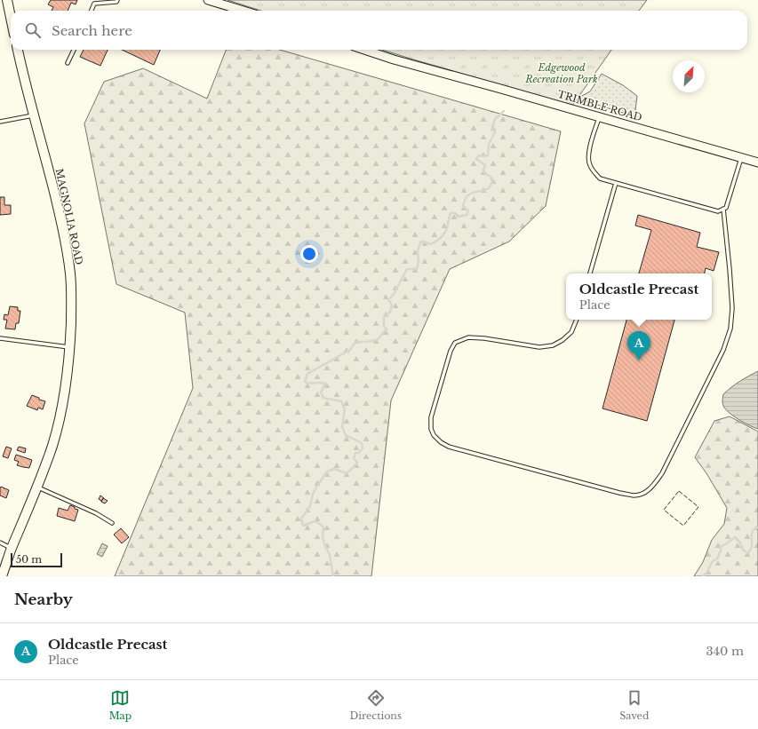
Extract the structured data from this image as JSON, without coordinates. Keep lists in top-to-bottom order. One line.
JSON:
{"streets":{"main road":["MAGNOLIA ROAD"],"street":["TRIMBLE ROAD"]},"parks":["Edgewood Recreation Park"],"scale_bar":"50 m","north":"top right","page":{"search":"Search here","popup":["Oldcastle Precast","Place"],"pins":"A","scale":"50 m","heading":"Nearby","list":[{"mark":"A","name":"Oldcastle Precast","note":"Place","value":"340 m"}],"nav":["Map","Directions","Saved"]}}
